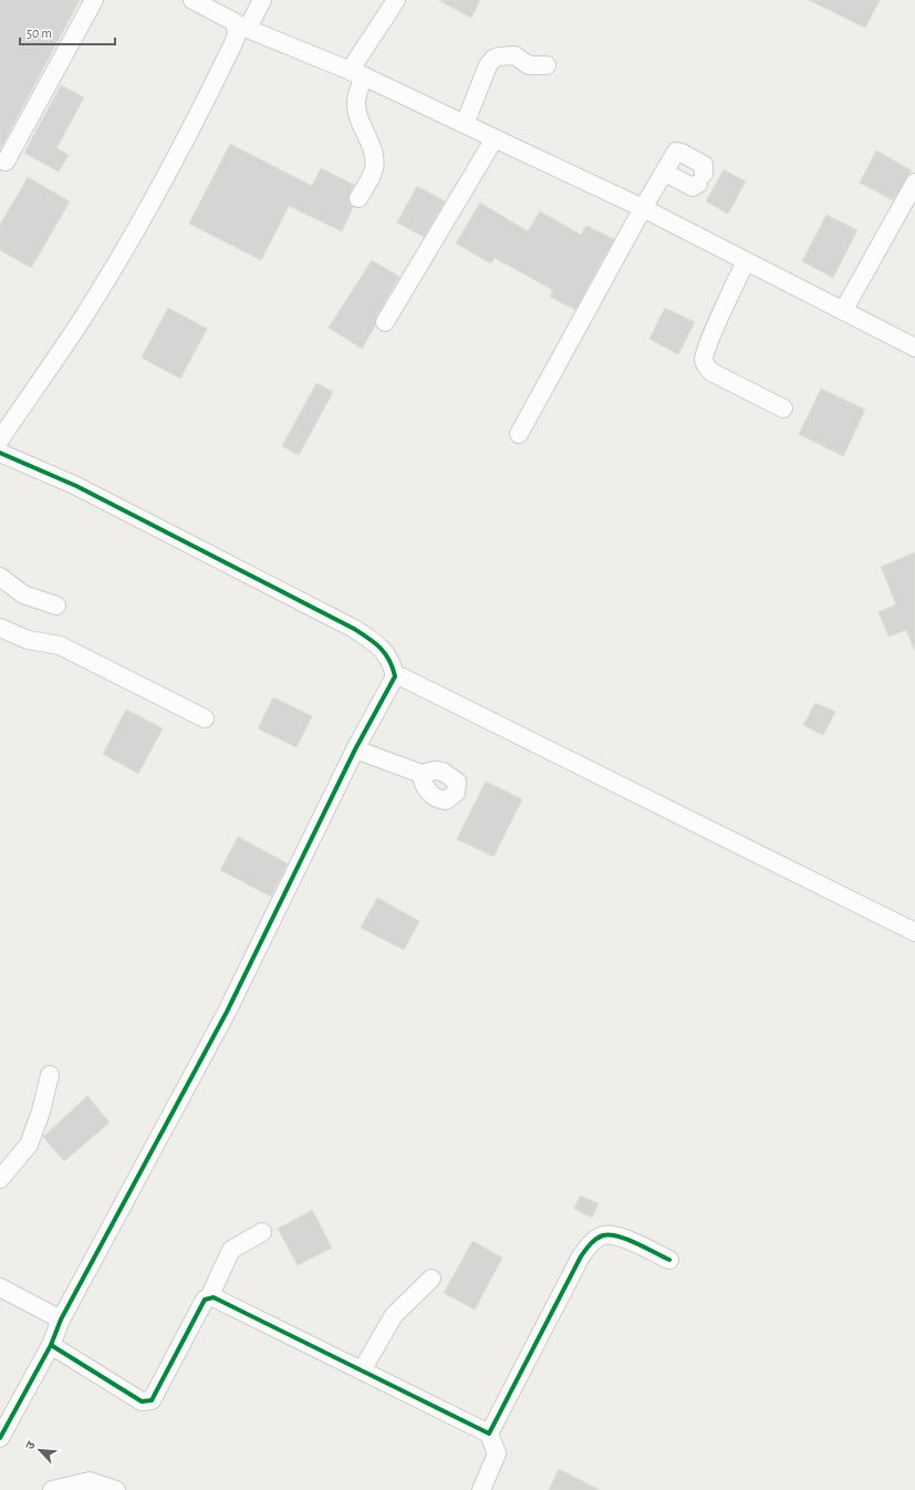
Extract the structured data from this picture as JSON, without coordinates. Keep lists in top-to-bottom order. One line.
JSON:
{"scale_bar":"50 m","north":"top left"}
